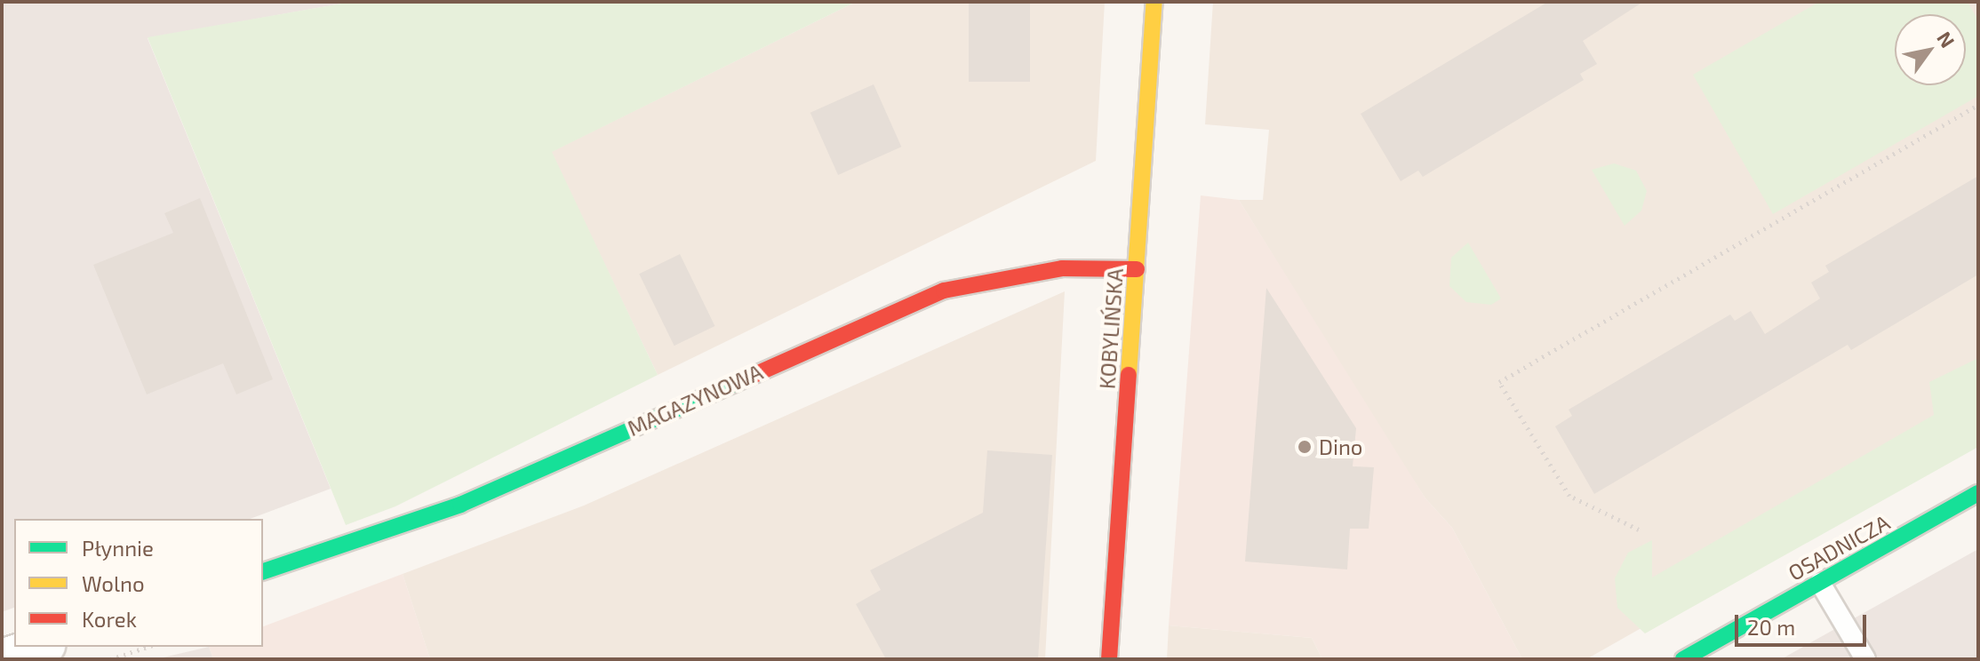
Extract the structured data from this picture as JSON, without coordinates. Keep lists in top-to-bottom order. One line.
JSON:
{"streets":{"street":["KOBYLIŃSKA","MAGAZYNOWA","OSADNICZA"]},"crossings":[["KOBYLIŃSKA","MAGAZYNOWA"]],"places":["Dino"],"legend":["Płynnie","Wolno","Korek"],"scale_bar":"20 m","north":"top right"}
